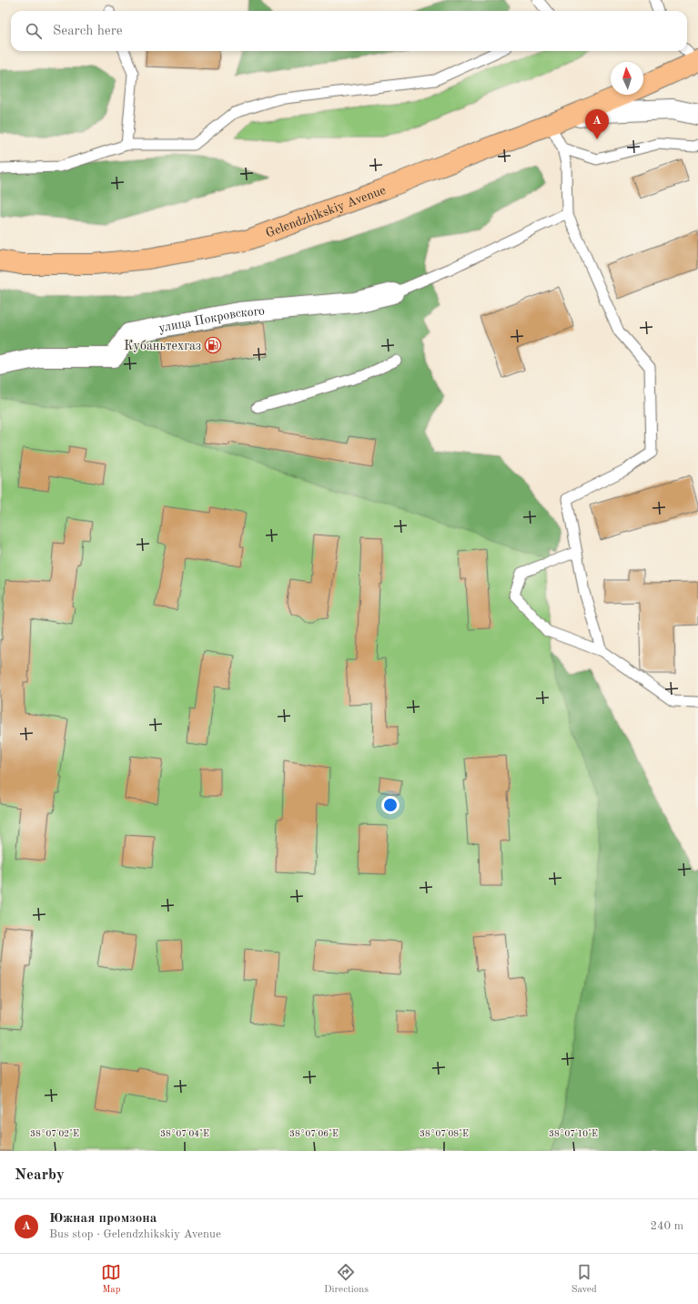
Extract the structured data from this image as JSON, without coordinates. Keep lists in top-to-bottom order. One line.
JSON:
{"streets":{"main road":["Gelendzhikskiy Avenue"],"street":["улица Покровского"]},"places":{"fuel station":["Кубаньтехгаз"]},"north":"top","page":{"search":"Search here","pins":"A","heading":"Nearby","list":[{"mark":"A","name":"Южная промзона","note":"Bus stop · Gelendzhikskiy Avenue","value":"240 m"}],"nav":["Map","Directions","Saved"]},"coordinates":["38°07'02\"E","38°07'04\"E","38°07'06\"E","38°07'08\"E","38°07'10\"E"]}
